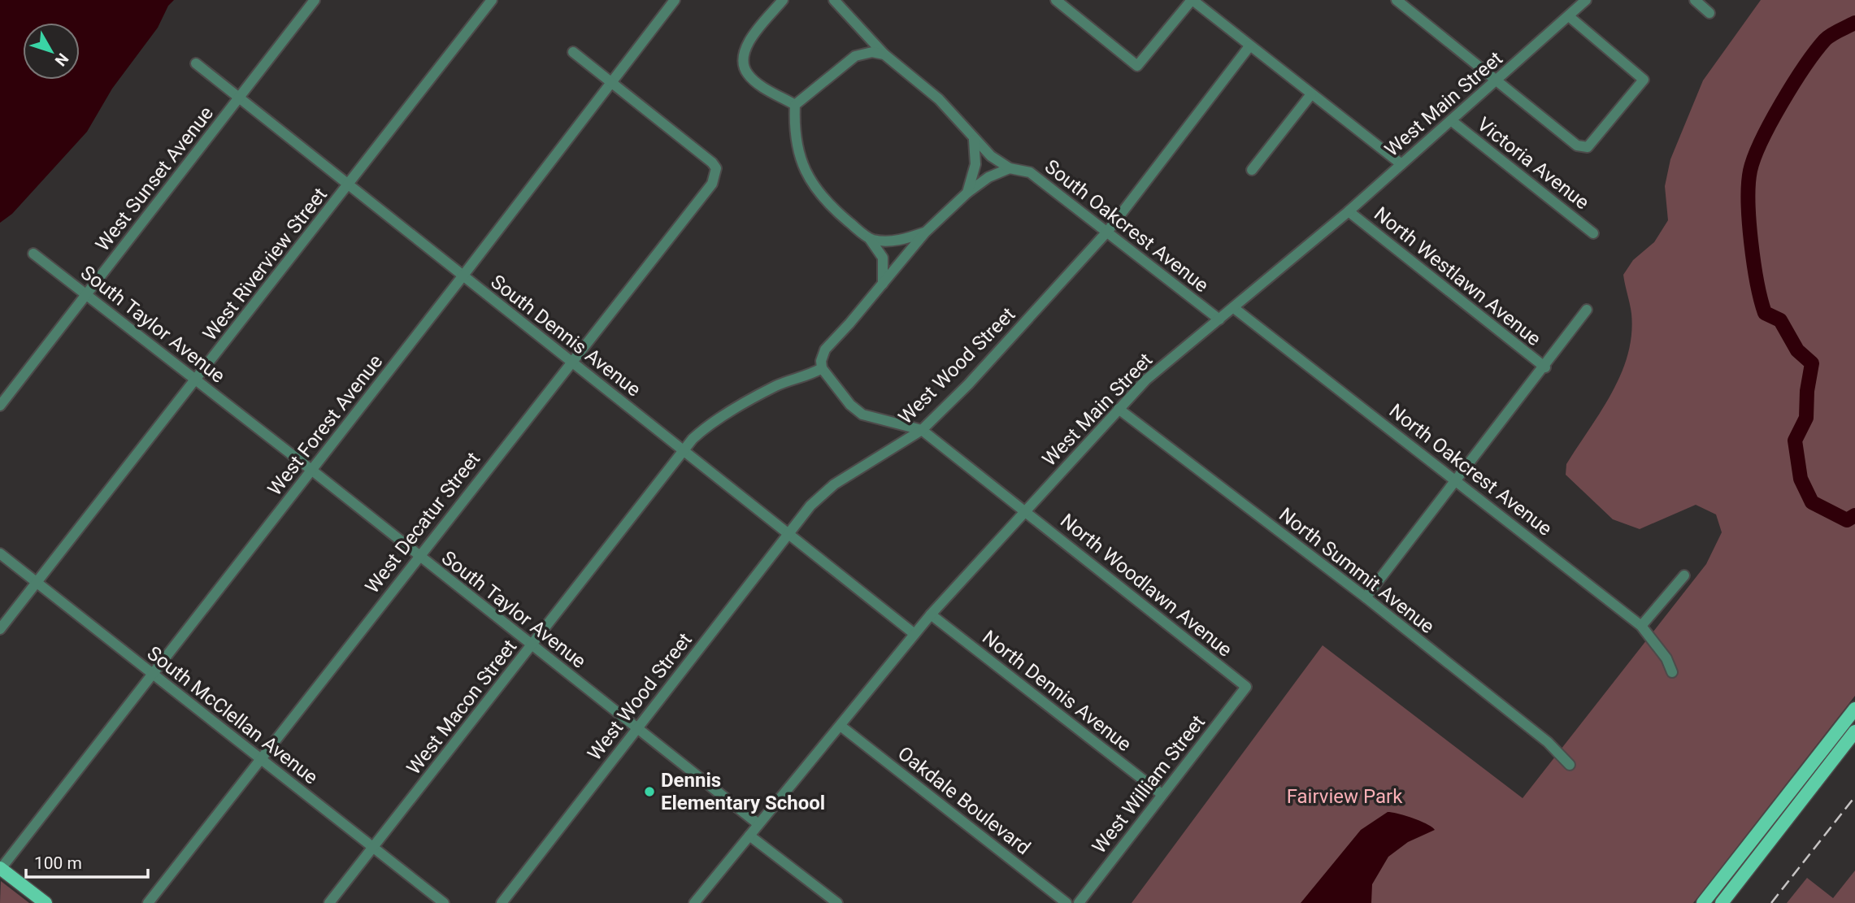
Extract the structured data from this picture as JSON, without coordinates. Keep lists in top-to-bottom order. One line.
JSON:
{"streets":{"street":["West Main Street","Victoria Avenue","West Sunset Avenue","South Oakcrest Avenue","West Riverview Street","North Westlawn Avenue","South Taylor Avenue","South Dennis Avenue","West Wood Street","West Forest Avenue","North Oakcrest Avenue","West Decatur Street","North Summit Avenue","North Woodlawn Avenue","North Dennis Avenue","West Macon Street","South McClellan Avenue","West William Street","Oakdale Boulevard"]},"crossings":[["West Main Street","Victoria Avenue"],["West Main Street","South Oakcrest Avenue"],["West Main Street","North Westlawn Avenue"],["West Main Street","South Taylor Avenue"],["West Main Street","South Dennis Avenue"],["West Main Street","North Oakcrest Avenue"],["West Main Street","North Summit Avenue"],["West Main Street","North Woodlawn Avenue"],["West Main Street","North Dennis Avenue"],["West Main Street","Oakdale Boulevard"],["West Sunset Avenue","South Taylor Avenue"],["West Sunset Avenue","South Dennis Avenue"],["South Oakcrest Avenue","West Wood Street"],["West Riverview Street","South Taylor Avenue"],["West Riverview Street","South Dennis Avenue"],["West Riverview Street","South McClellan Avenue"],["South Taylor Avenue","West Wood Street"],["South Taylor Avenue","West Forest Avenue"],["South Taylor Avenue","West Decatur Street"],["South Taylor Avenue","West Macon Street"],["South Dennis Avenue","West Wood Street"],["South Dennis Avenue","West Forest Avenue"],["South Dennis Avenue","West Decatur Street"],["South Dennis Avenue","West Macon Street"],["West Wood Street","North Woodlawn Avenue"],["West Forest Avenue","West Decatur Street"],["West Forest Avenue","South McClellan Avenue"],["West Decatur Street","South McClellan Avenue"],["North Woodlawn Avenue","West William Street"],["North Dennis Avenue","West William Street"],["West Macon Street","South McClellan Avenue"]],"parks":["Fairview Park"],"places":["Dennis Elementary School"],"scale_bar":"100 m","north":"bottom right"}
